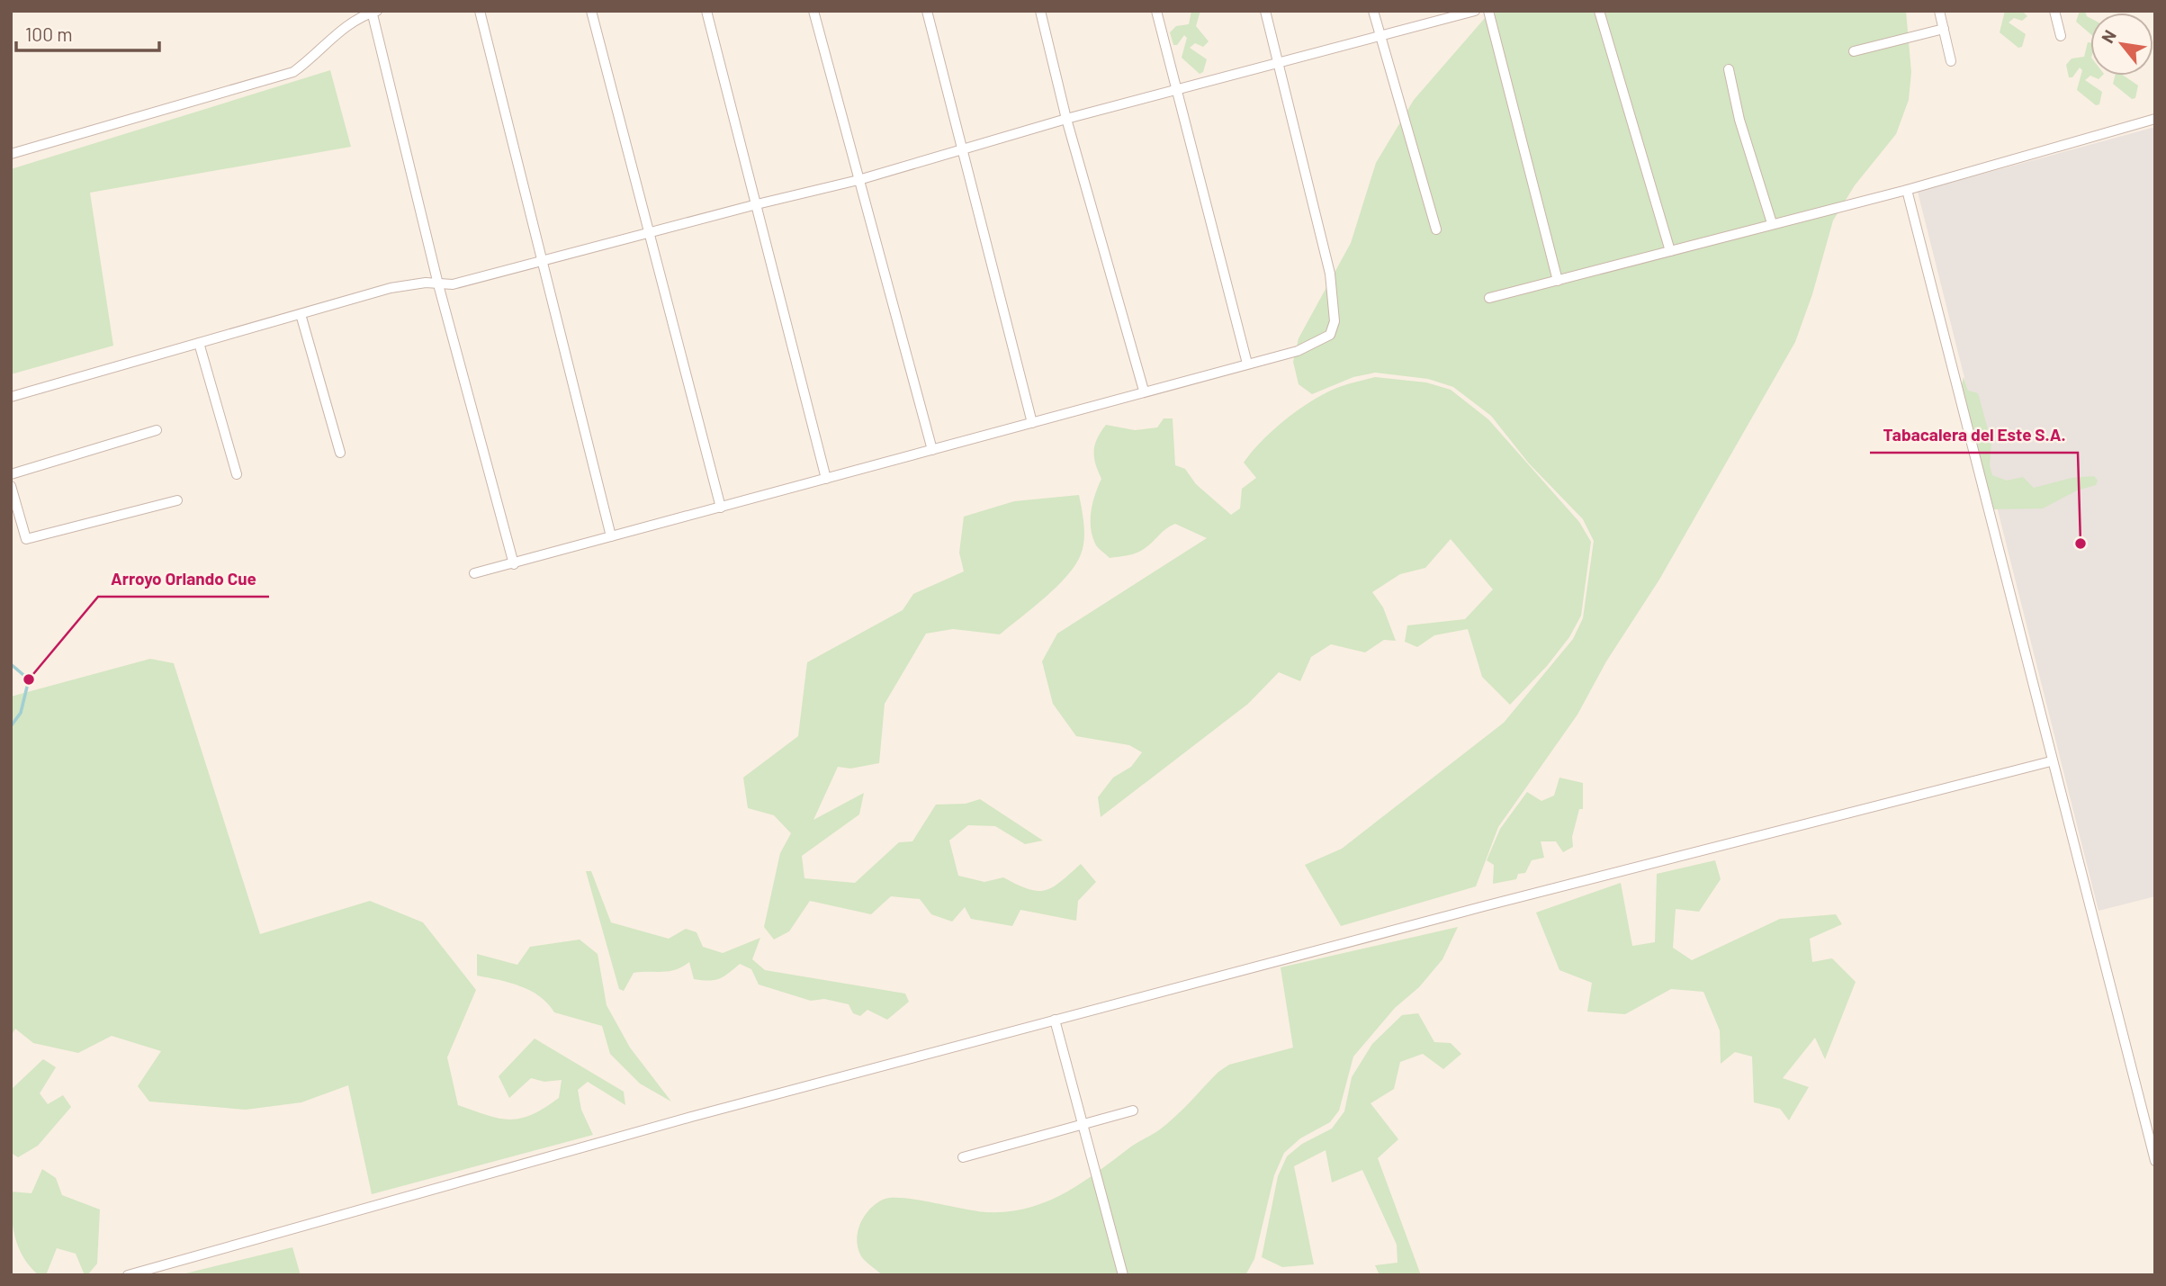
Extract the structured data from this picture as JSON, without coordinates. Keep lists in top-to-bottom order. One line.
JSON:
{"places":["Tabacalera del Este S.A.","Arroyo Orlando Cue"],"scale_bar":"100 m","north":"top left"}
